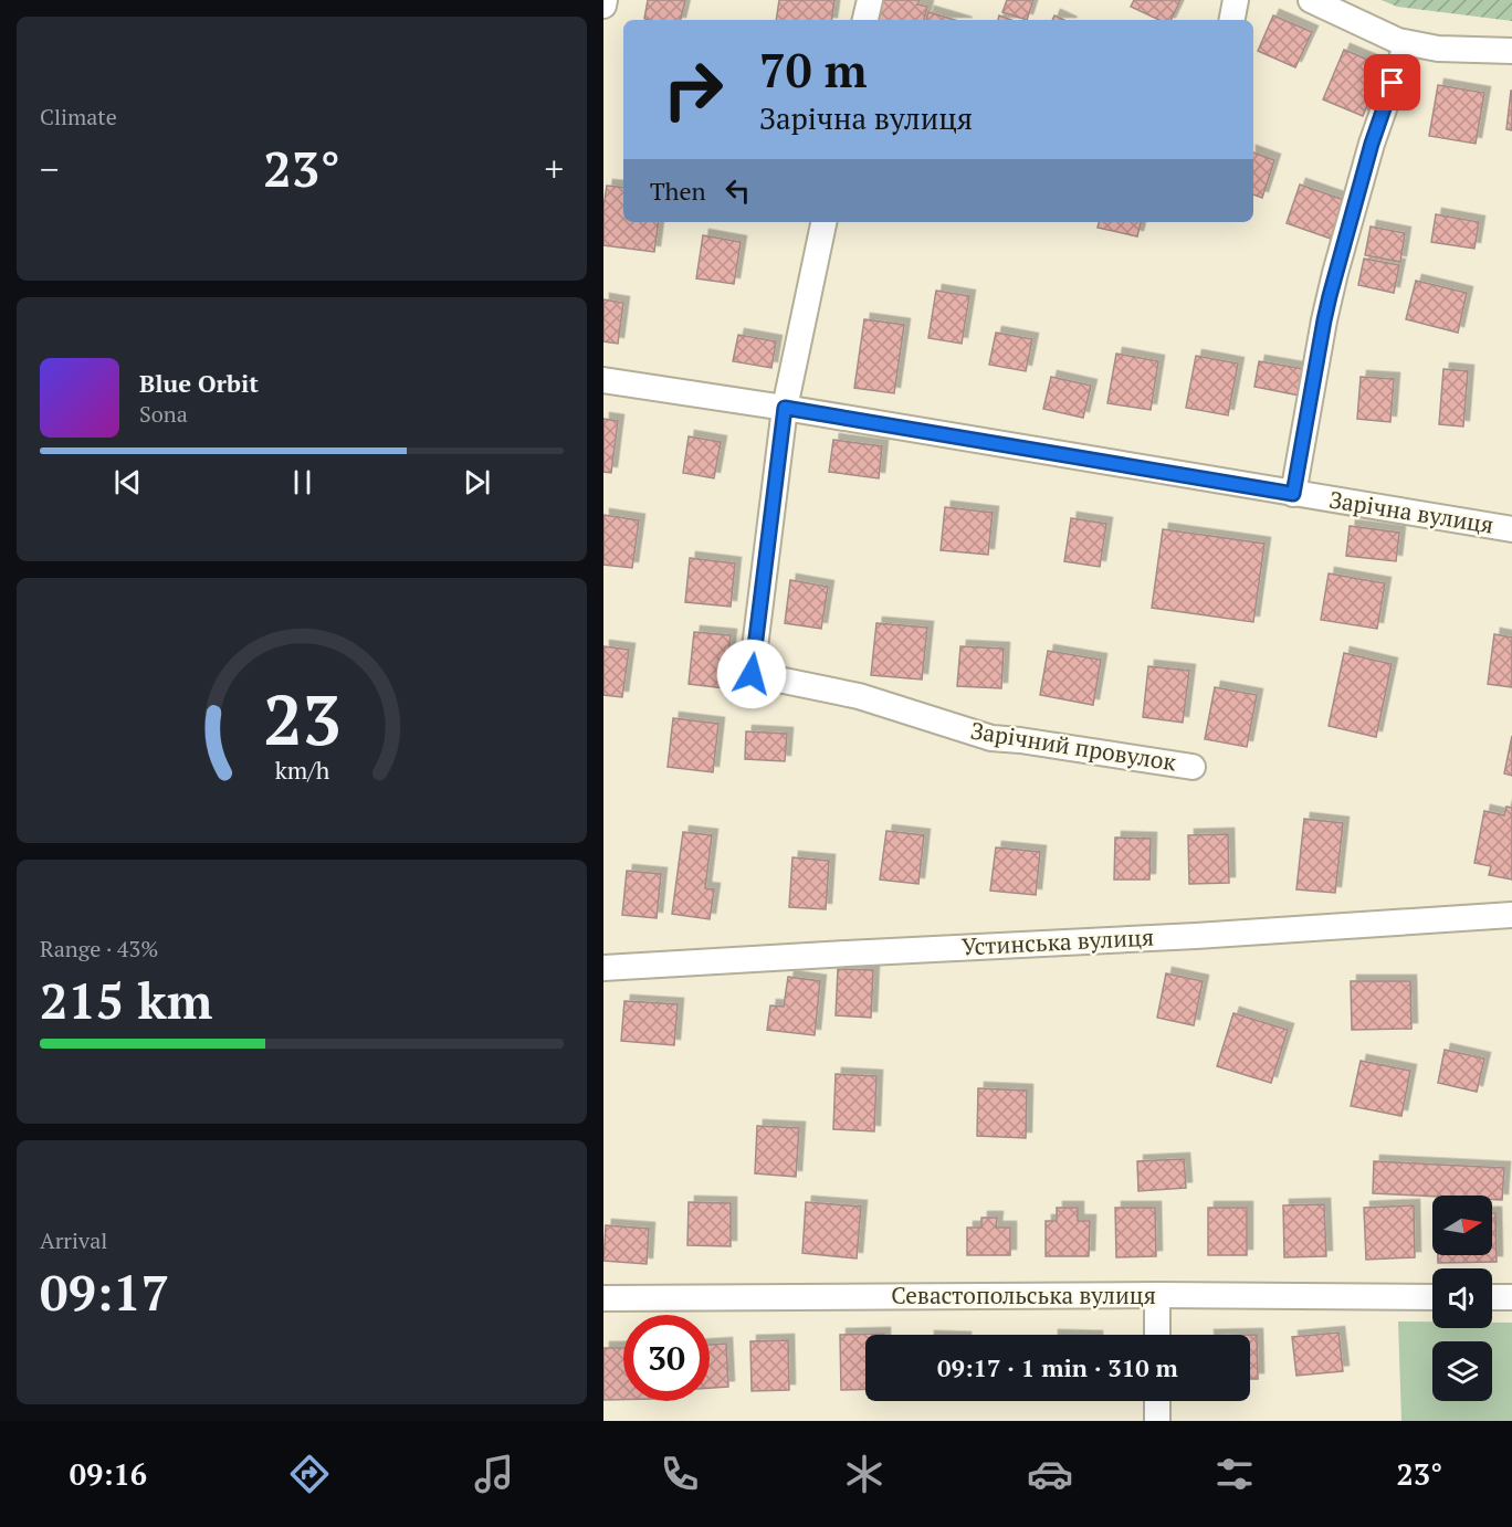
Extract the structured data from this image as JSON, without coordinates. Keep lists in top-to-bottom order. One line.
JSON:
{"streets":{"street":["Зарічна вулиця","Зарічний провулок","Устинська вулиця","Севастопольська вулиця"]},"crossings":[["Зарічна вулиця","Зарічний провулок"]],"north":"right","page":{"tile":["Climate",["Range · 43%","215 km"],["Arrival","09:17"]],"turn":["70 m","Зарічна вулиця"],"heat":["−","23°","+"],"then":"Then","song":["Blue Orbit","Sona"],"limit":"30","trip":"09:17 · 1 min · 310 m","tabs":["09:16","23°"],"gauge":["23","km/h"]}}
